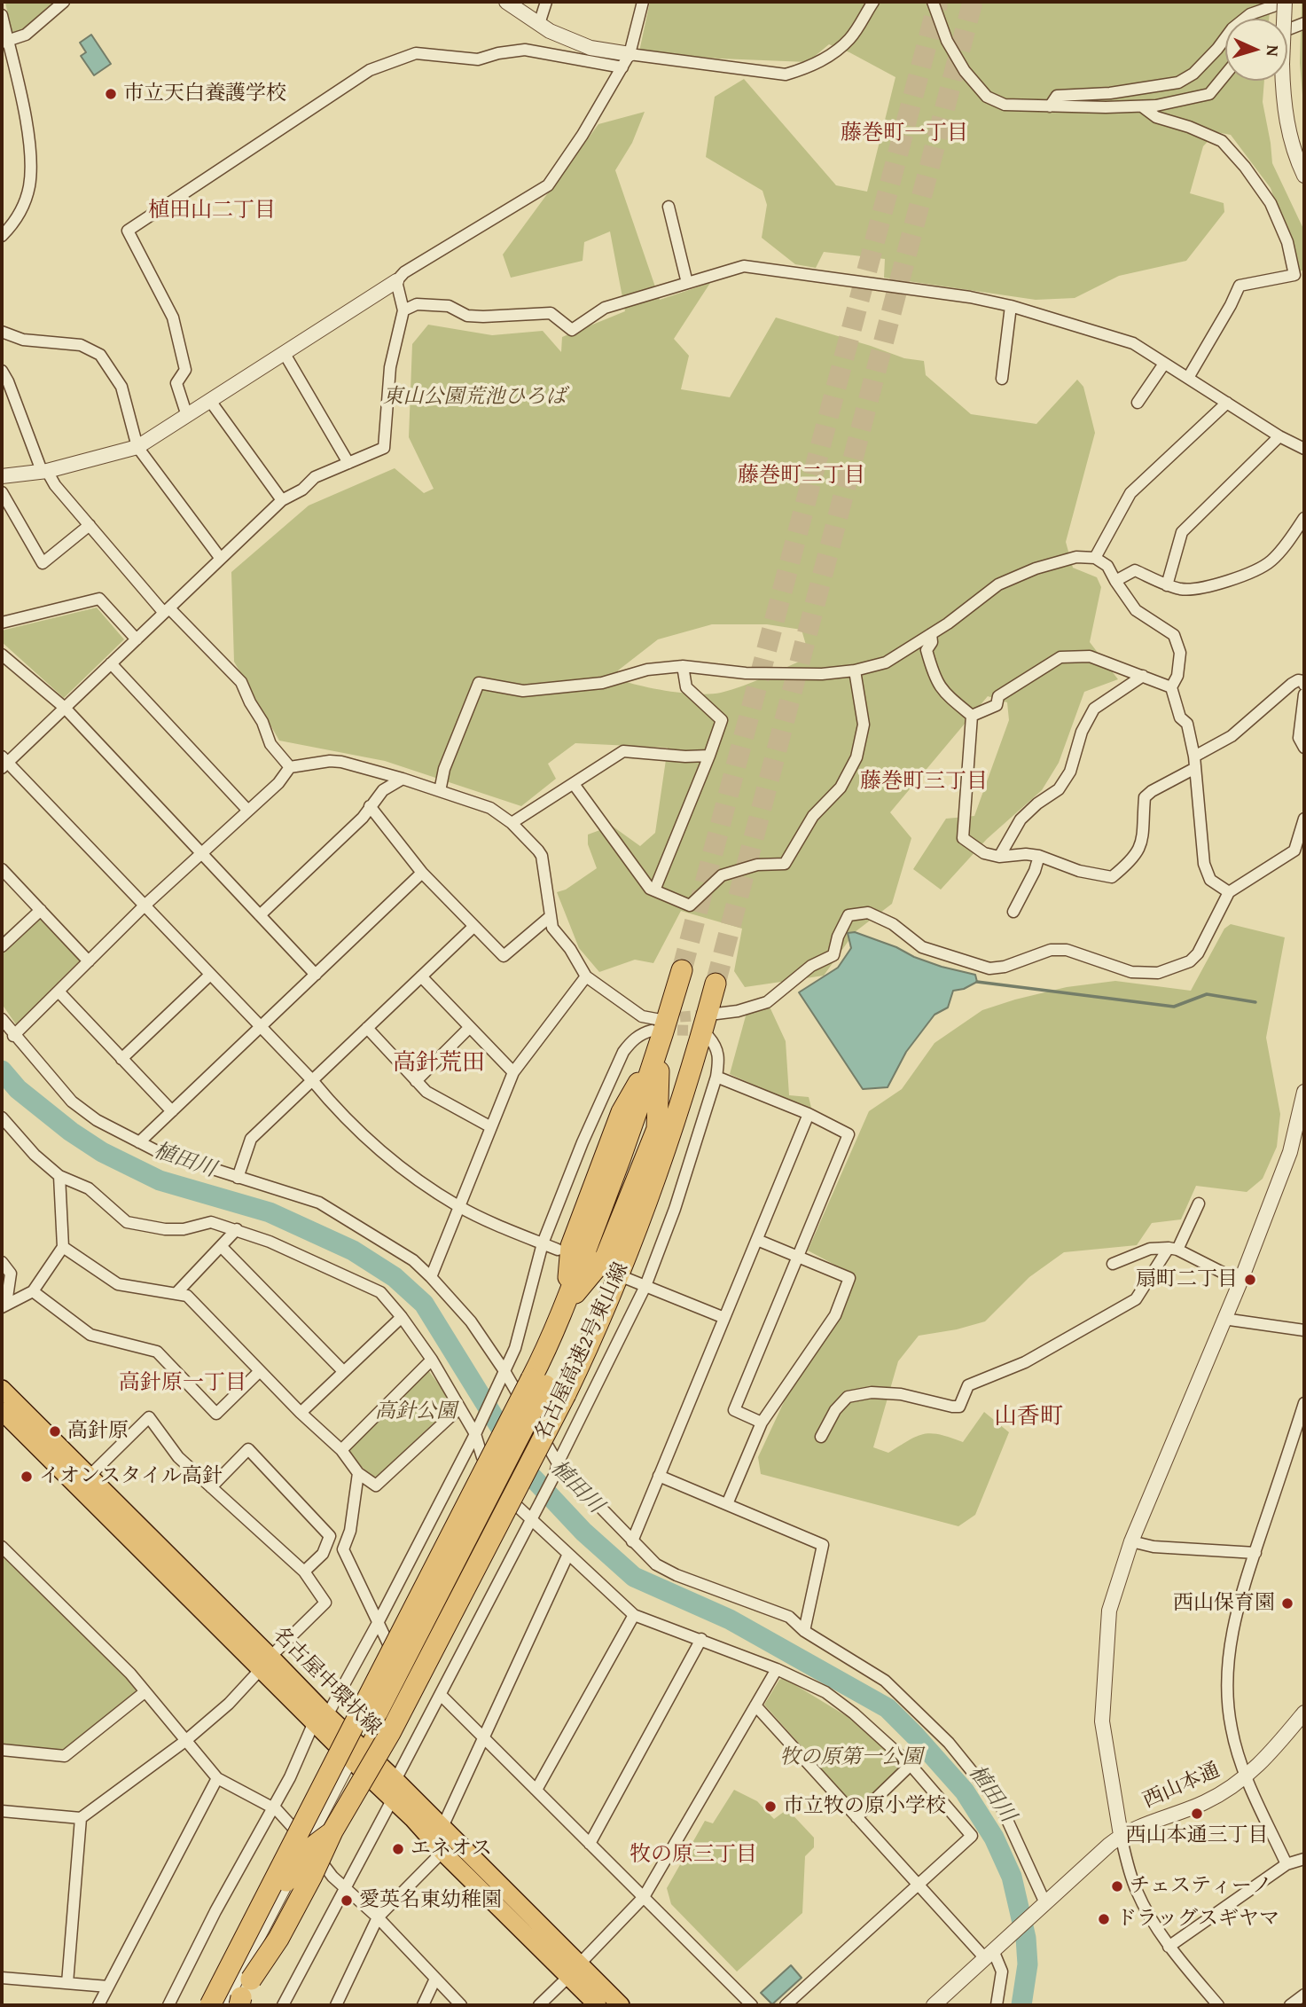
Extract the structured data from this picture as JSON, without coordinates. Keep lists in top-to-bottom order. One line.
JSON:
{"streets":{"highway":["名古屋高速2号東山線"],"main road":["名古屋中環状線"],"street":["西山本通"]},"districts":["藤巻町一丁目","植田山二丁目","藤巻町二丁目","藤巻町三丁目","高針荒田","高針原一丁目","山香町","牧の原三丁目"],"water":["植田川"],"parks":["東山公園荒池ひろば","高針公園","牧の原第一公園"],"places":["市立天白養護学校","扇町二丁目","高針原","イオンスタイル高針","西山保育園","市立牧の原小学校","西山本通三丁目","エネオス","チェスティーノ","愛英名東幼稚園","ドラッグスギヤマ"],"north":"right"}
